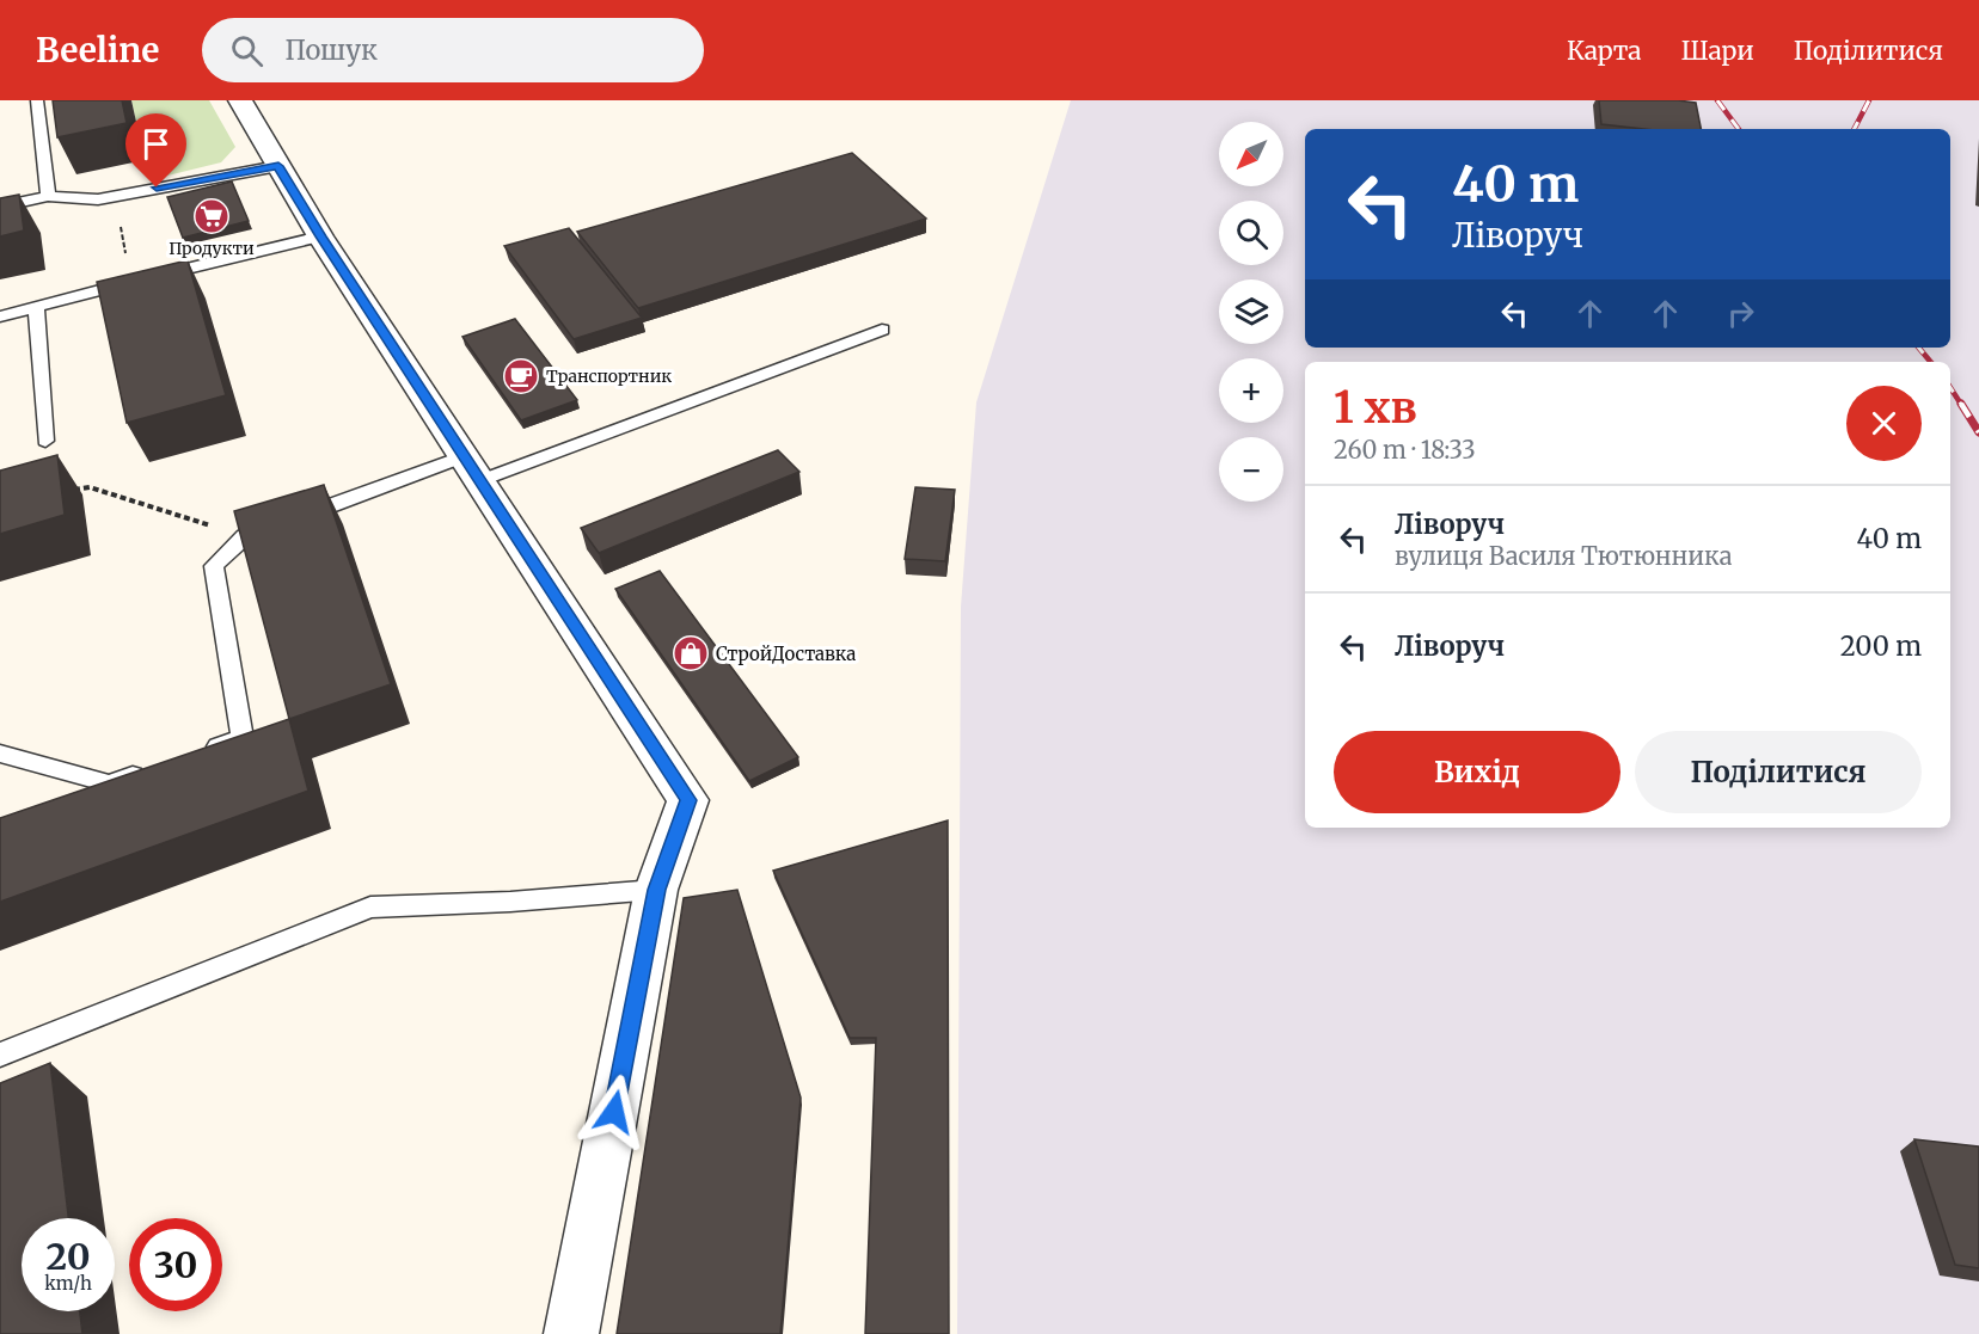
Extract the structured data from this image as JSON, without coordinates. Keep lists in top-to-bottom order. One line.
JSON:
{"places":{"supermarket":["Продукти"],"cafe":["Транспортник"],"shop":["СтройДоставка"]},"north":"bottom left","page":{"header":"Beeline","search":"Пошук","nav":["Карта","Шари","Поділитися"],"map_buttons":["+","−"],"turn":["40 m","Ліворуч"],"heading":["1 хв","260 m · 18:33"],"list":[{"name":"Ліворуч","note":"вулиця Василя Тютюнника","value":"40 m"},{"name":"Ліворуч","value":"200 m"}],"buttons":["Вихід","Поділитися"],"speed":"20 km/h","limit":"30"}}
